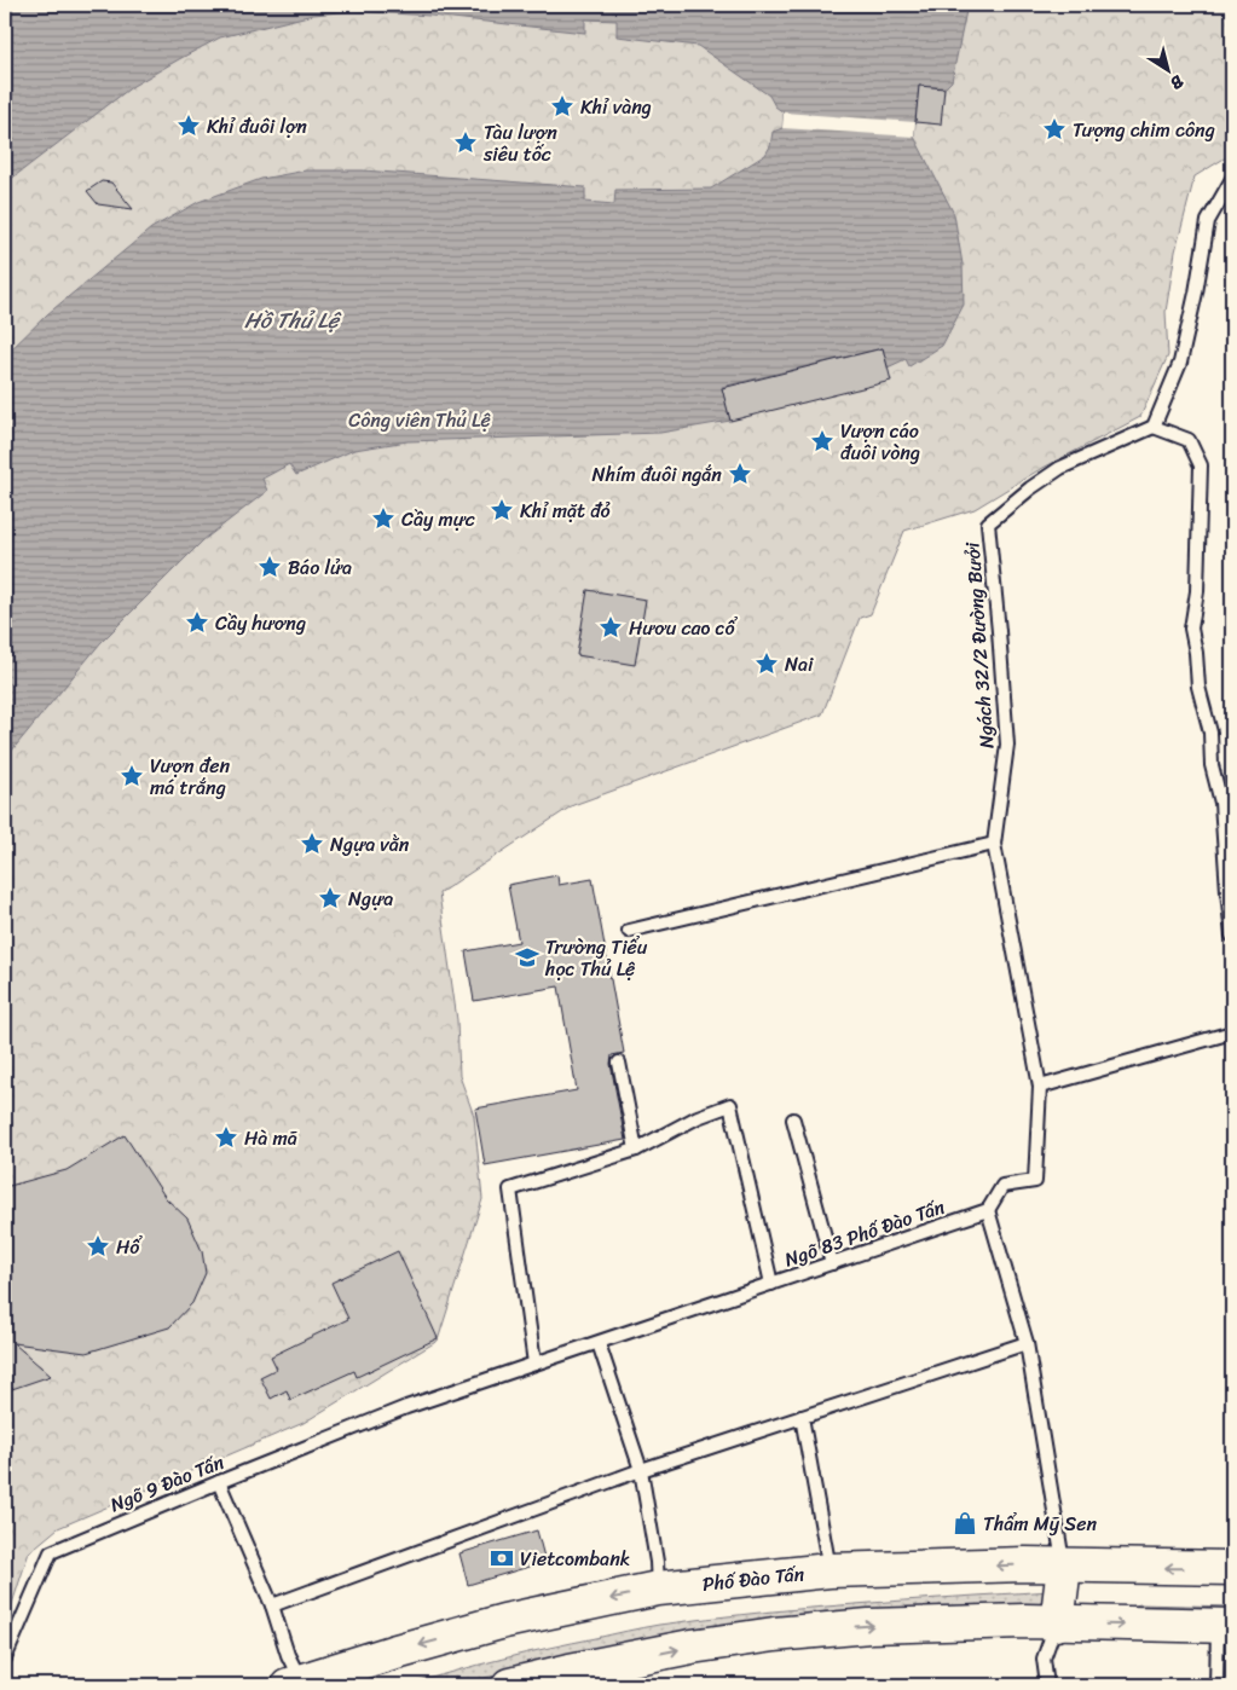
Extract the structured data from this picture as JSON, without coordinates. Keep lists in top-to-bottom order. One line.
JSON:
{"streets":{"main road":["Phố Đào Tấn"],"lane":["Ngách 32/2 Đường Bưởi","Ngõ 83 Phố Đào Tấn","Ngõ 9 Đào Tấn"]},"crossings":[["Ngách 32/2 Đường Bưởi","Ngõ 83 Phố Đào Tấn"],["Ngõ 83 Phố Đào Tấn","Ngõ 9 Đào Tấn"]],"water":["Hồ Thủ Lệ"],"parks":["Công viên Thủ Lệ"],"places":{"place":["Khỉ vàng","Khỉ đuôi lợn","Tượng chim công","Tàu lượn siêu tốc","Vượn cáo đuôi vòng","Nhím đuôi ngắn","Khỉ mặt đỏ","Cầy mực","Báo lửa","Cầy hương","Hươu cao cổ","Nai","Vượn đen má trắng","Ngựa vằn","Ngựa","Hà mã","Hổ"],"school or university":["Trường Tiểu học Thủ Lệ"],"shop":["Thẩm Mỹ Sen"],"bank":["Vietcombank"]},"north":"bottom right"}
